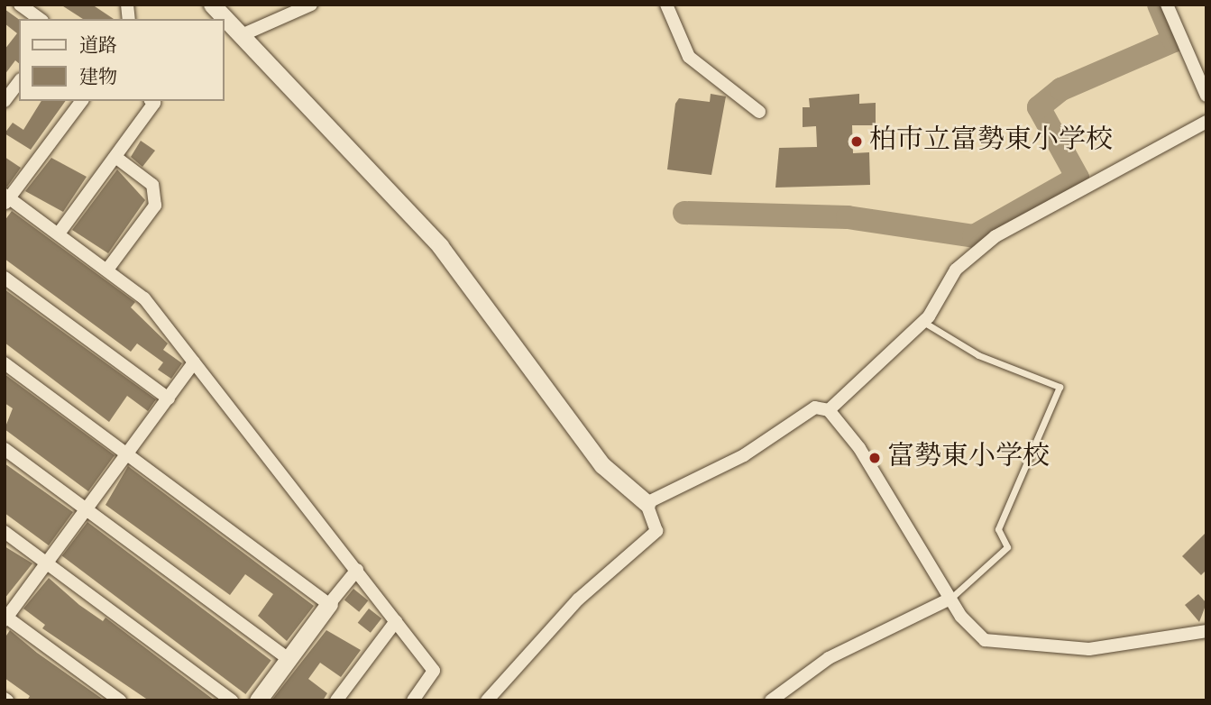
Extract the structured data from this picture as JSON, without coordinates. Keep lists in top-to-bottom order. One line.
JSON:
{"places":["柏市立富勢東小学校","富勢東小学校"],"legend":["道路","建物"]}
